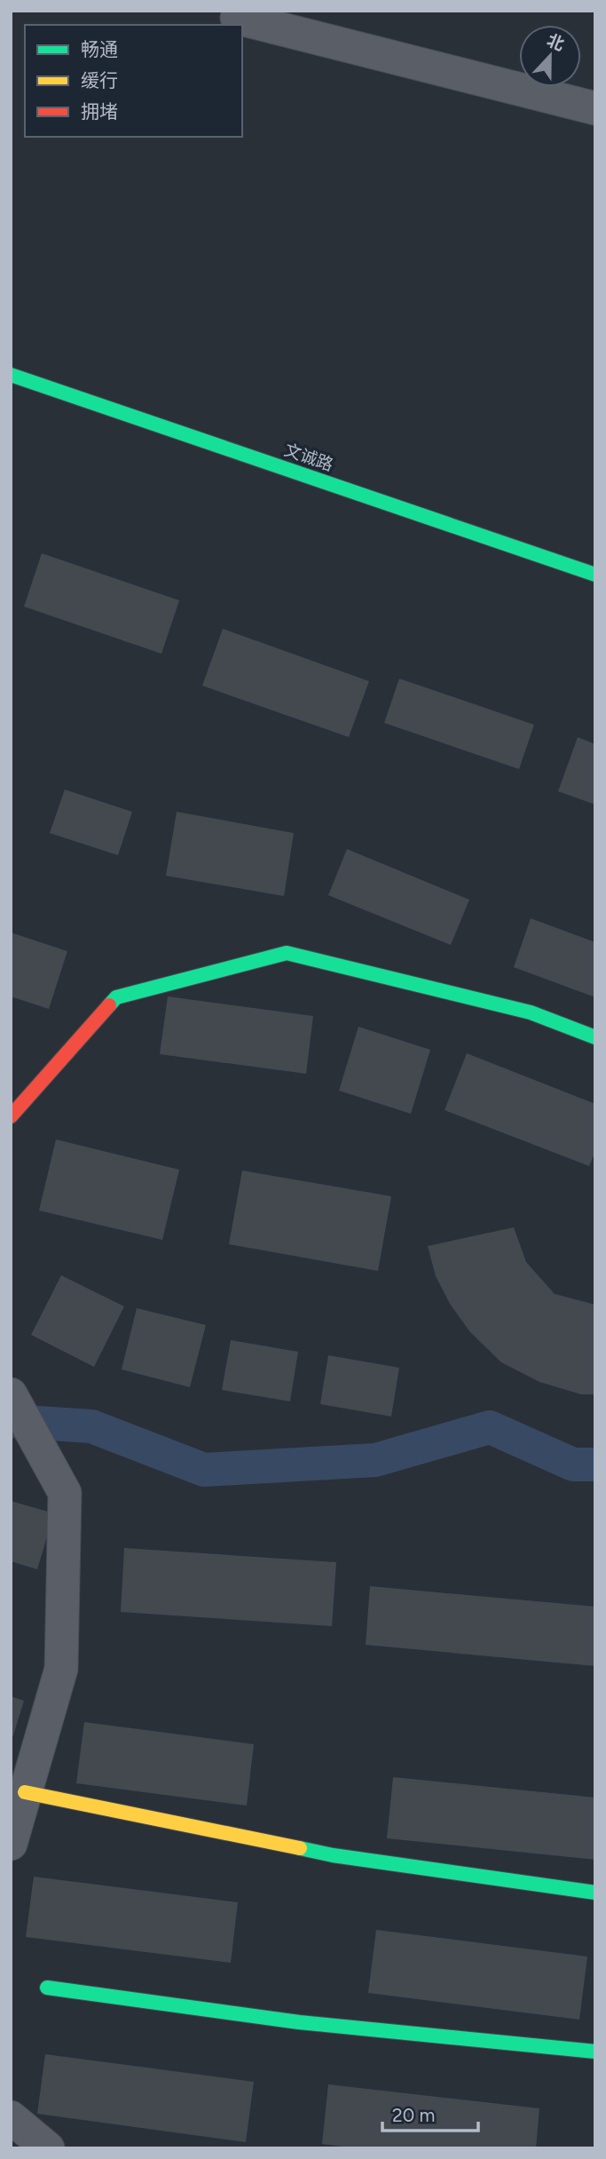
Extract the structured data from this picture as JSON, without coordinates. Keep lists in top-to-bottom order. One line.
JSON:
{"streets":{"street":["文诚路"]},"legend":["畅通","缓行","拥堵"],"scale_bar":"20 m","north":"top"}
